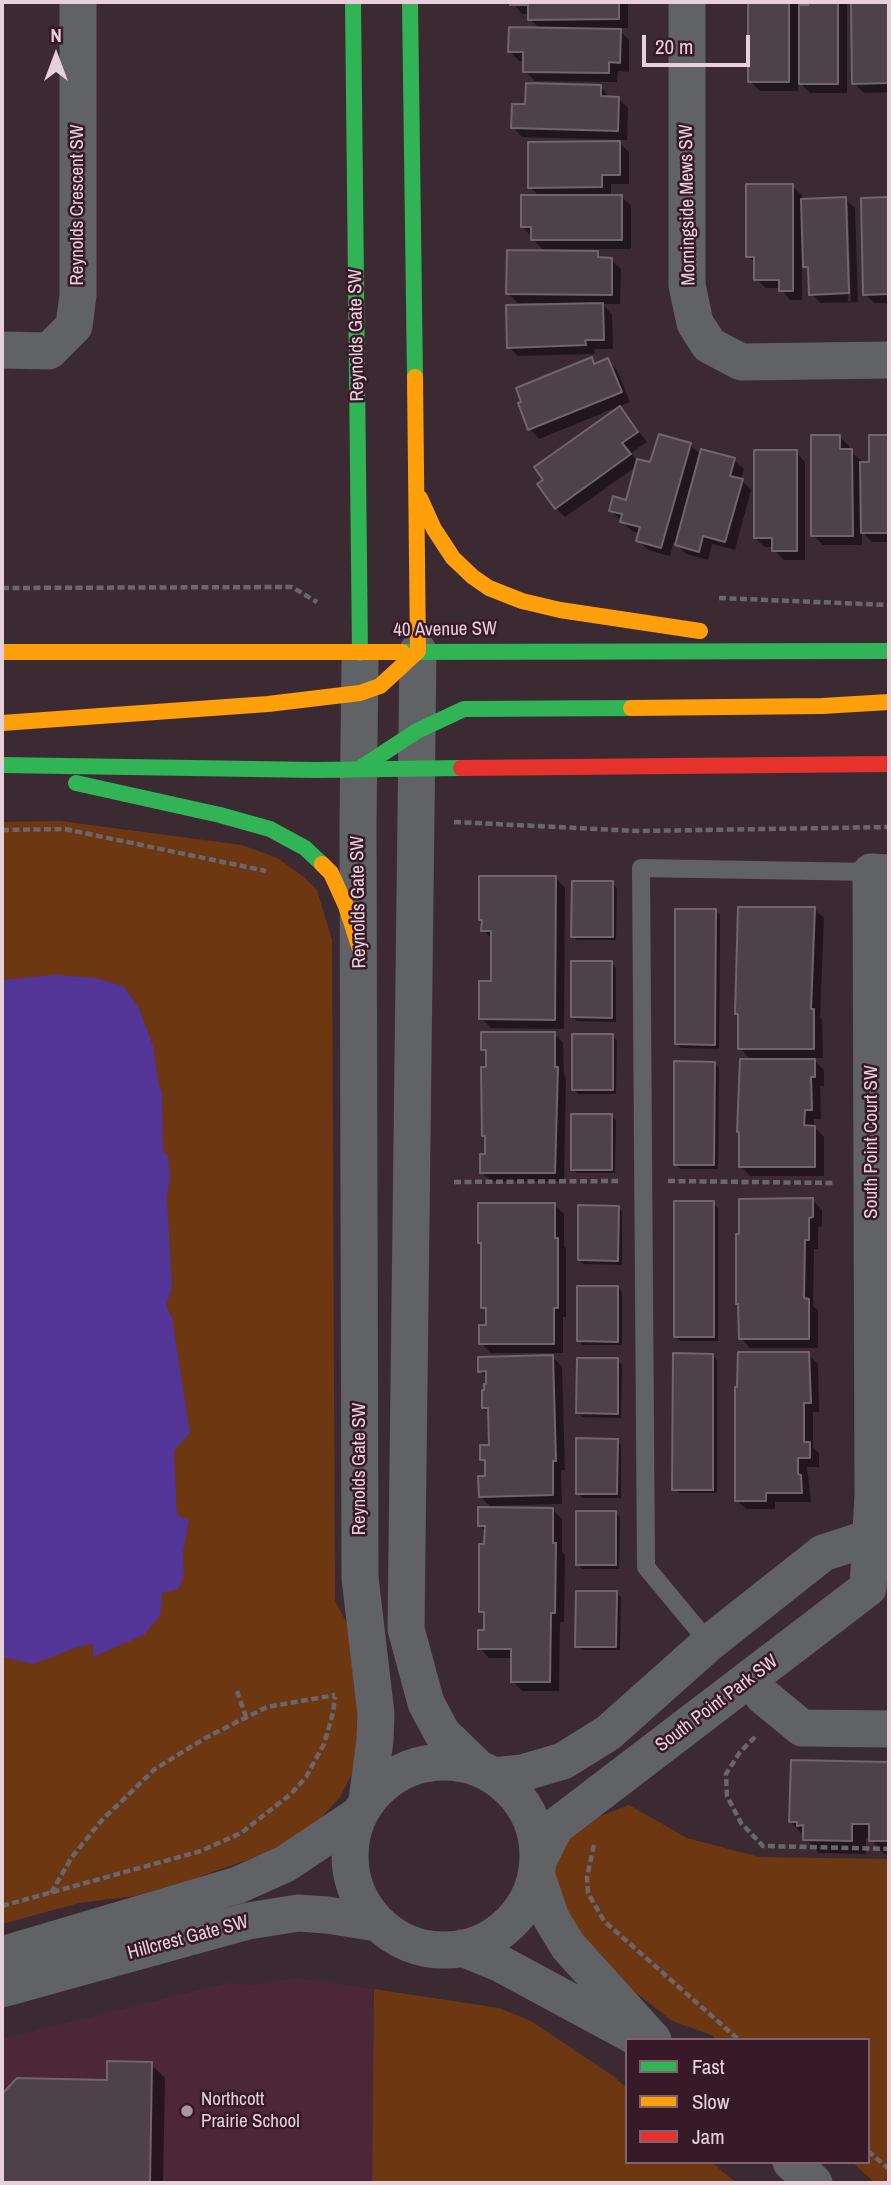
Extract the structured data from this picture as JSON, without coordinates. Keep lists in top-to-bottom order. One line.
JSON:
{"streets":{"main road":["Reynolds Gate SW","40 Avenue SW"],"street":["Reynolds Crescent SW","Morningside Mews SW","South Point Court SW","South Point Park SW","Hillcrest Gate SW"]},"crossings":[["Reynolds Gate SW","40 Avenue SW"],["Reynolds Gate SW","South Point Park SW"],["Reynolds Gate SW","Hillcrest Gate SW"],["South Point Court SW","South Point Park SW"],["South Point Park SW","Hillcrest Gate SW"]],"places":["Northcott Prairie School"],"legend":["Fast","Slow","Jam"],"scale_bar":"20 m","north":"top"}
